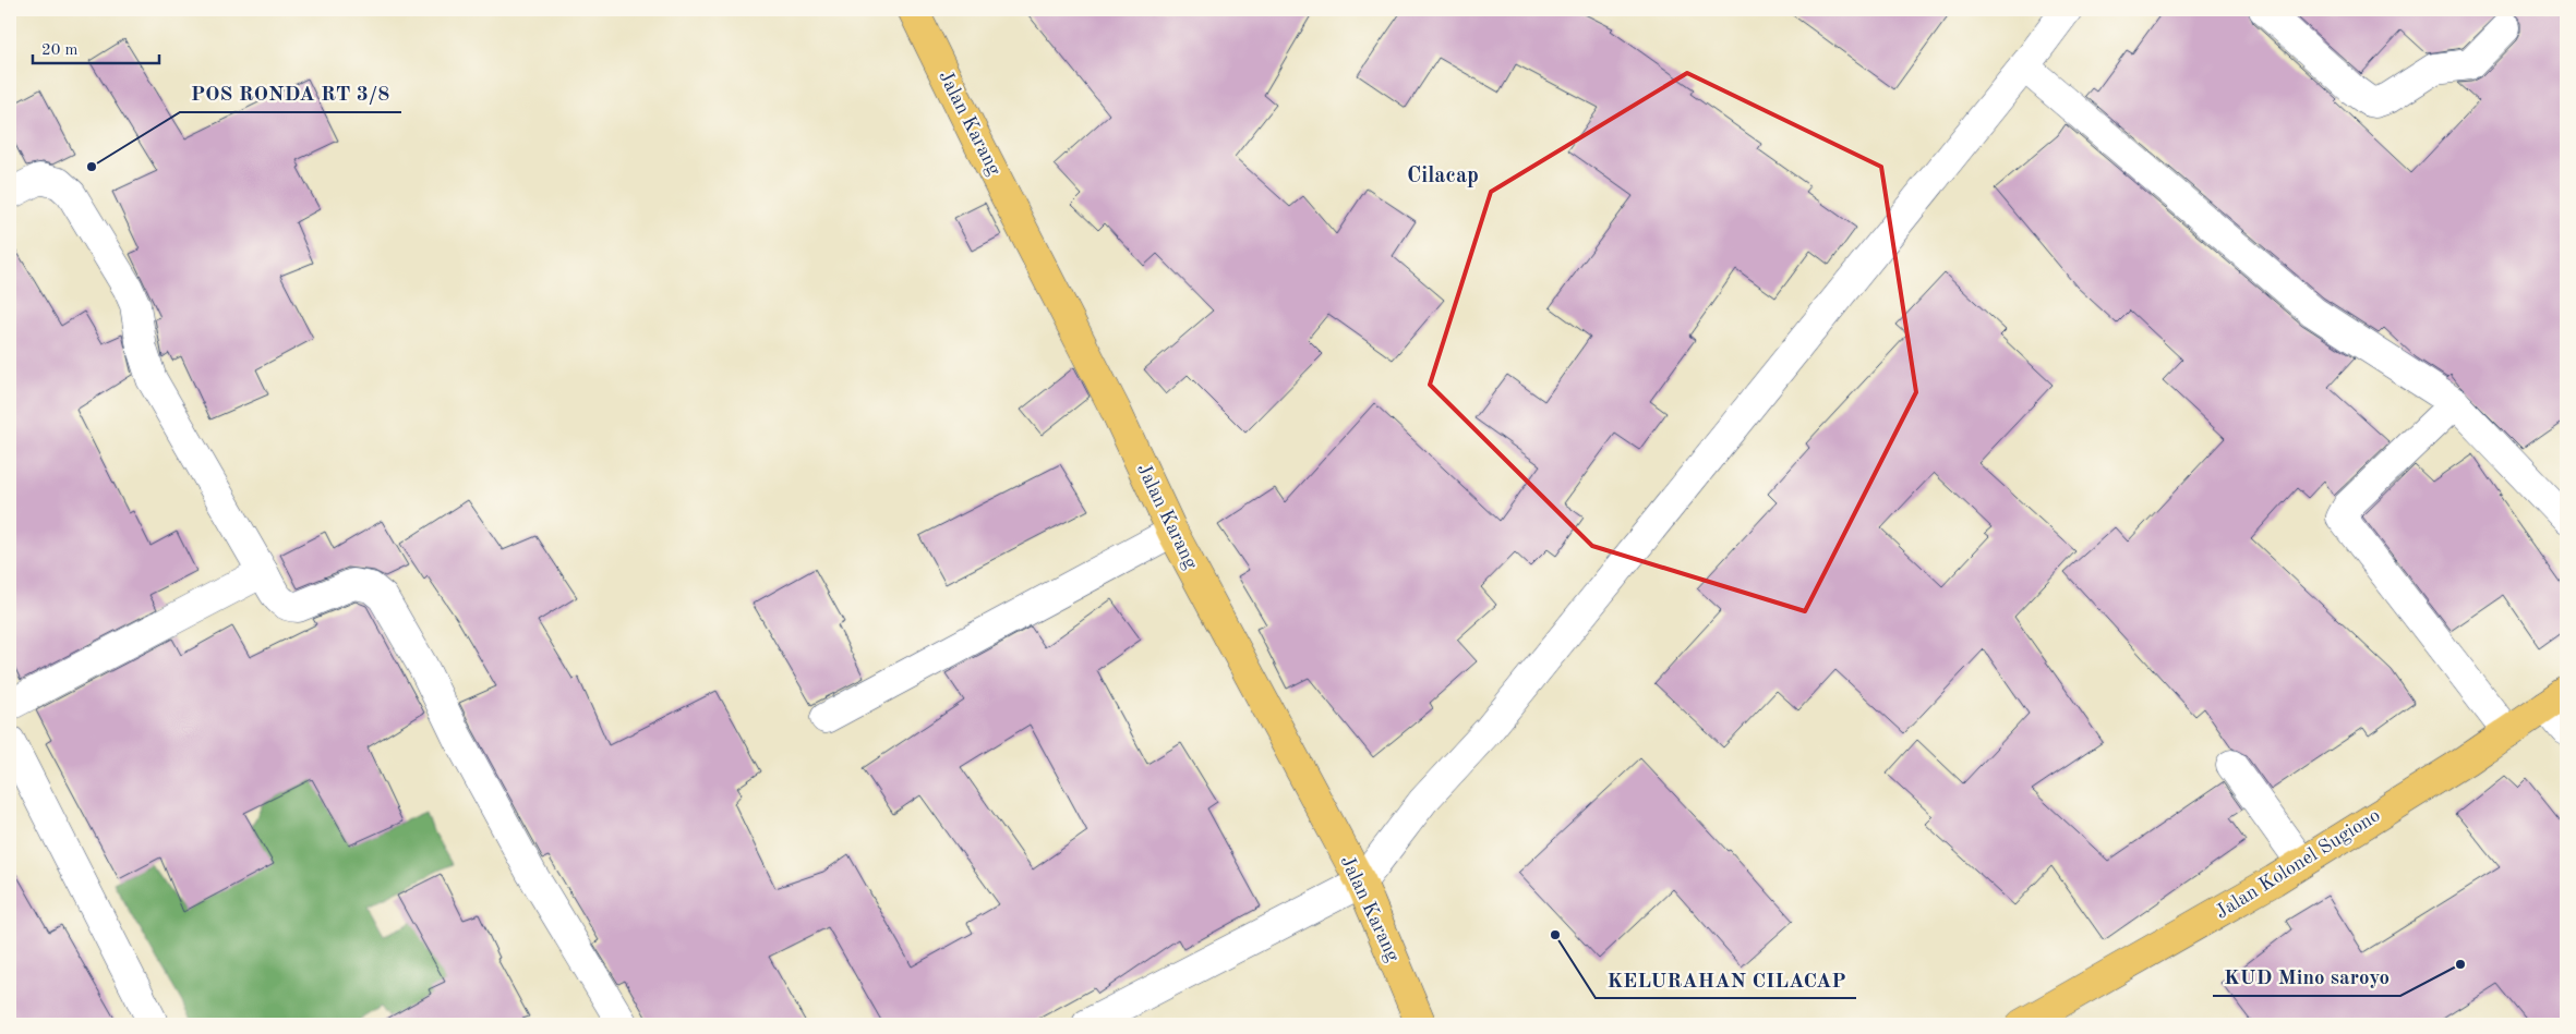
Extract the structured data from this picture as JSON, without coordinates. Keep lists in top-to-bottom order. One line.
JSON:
{"streets":{"main road":["Jalan Karang","Jalan Kolonel Sugiono"]},"districts":["Cilacap"],"places":["POS RONDA RT 3/8","KELURAHAN CILACAP","KUD Mino saroyo"],"scale_bar":"20 m"}
